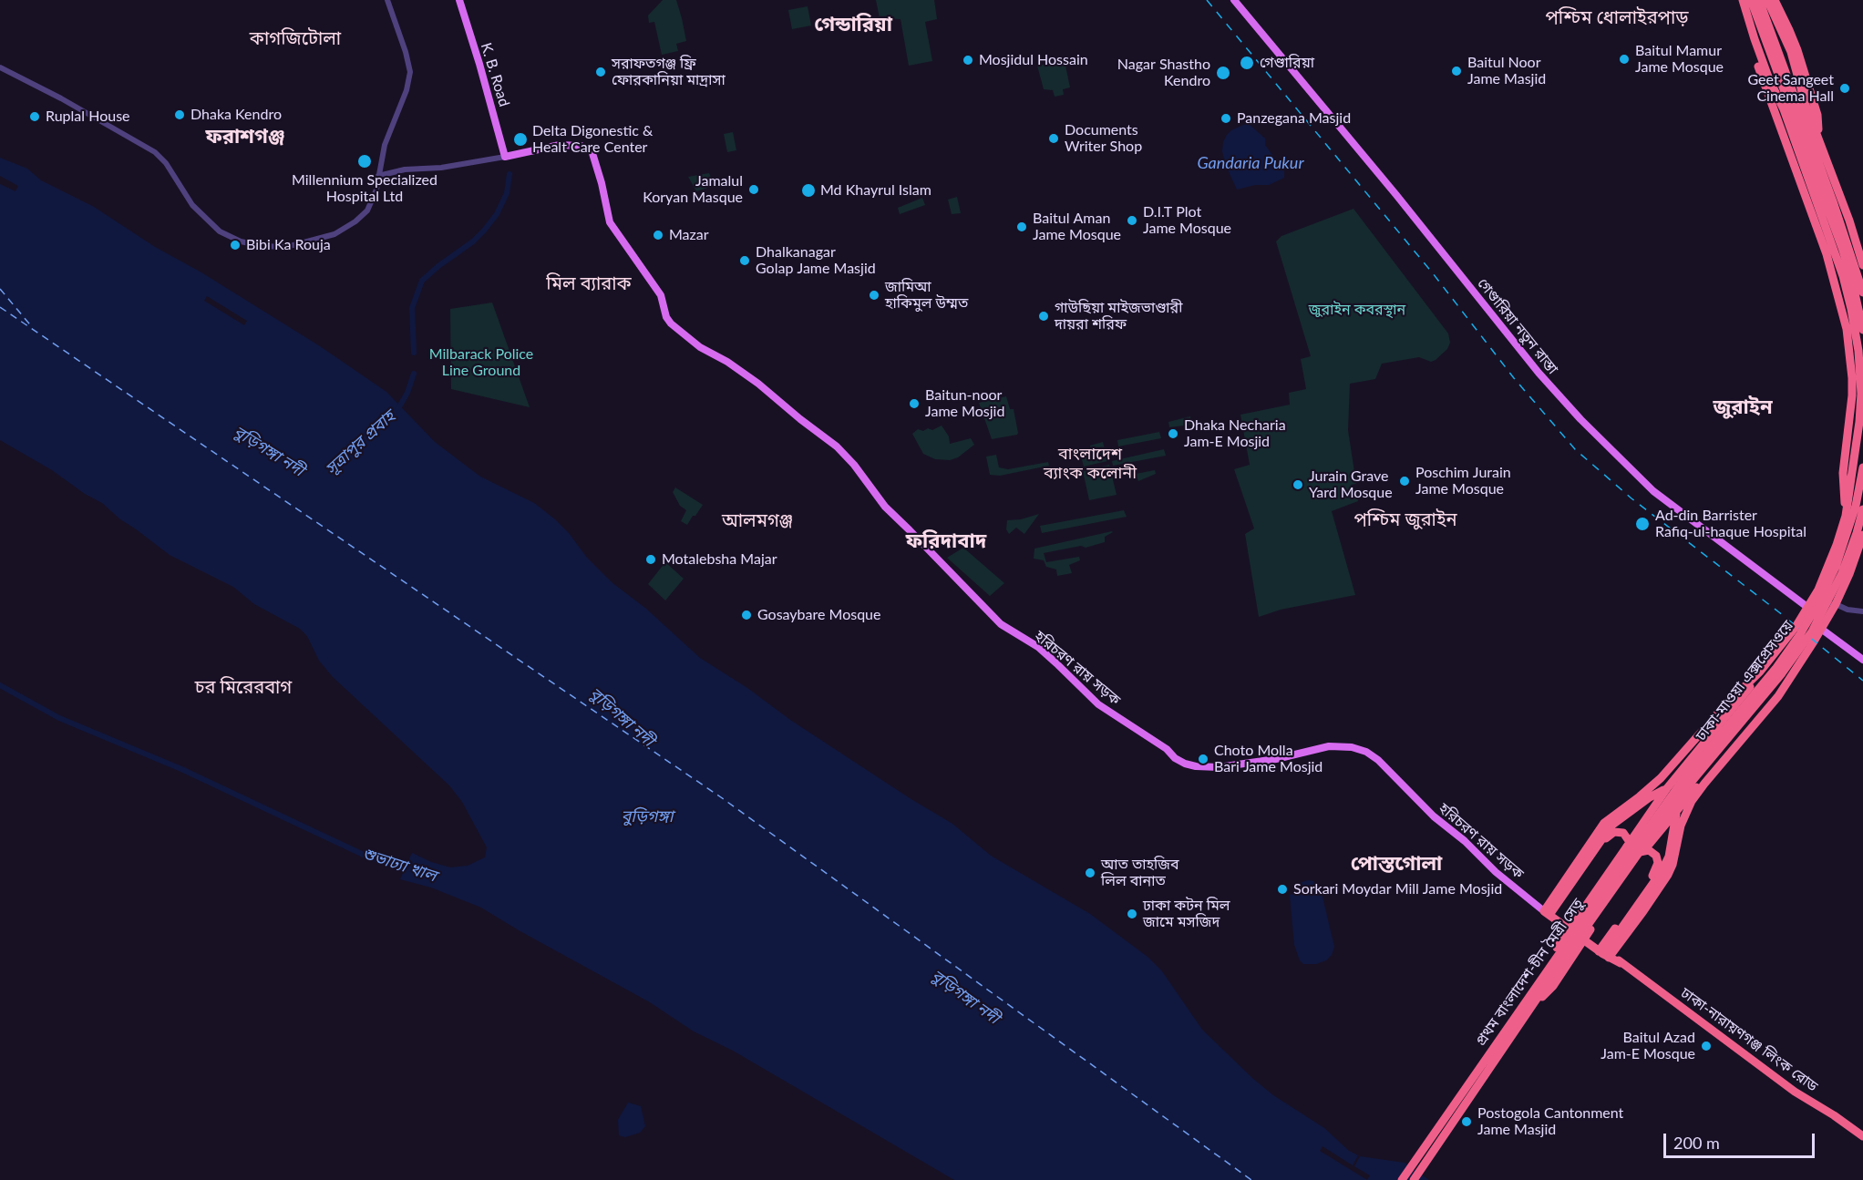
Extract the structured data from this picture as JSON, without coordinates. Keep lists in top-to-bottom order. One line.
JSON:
{"streets":{"highway":["ঢাকা-মাওয়া এক্সপ্রেসওয়ে","প্রথম বাংলাদেশ-চীন মৈত্রী সেতু","ঢাকা-নারায়ণগঞ্জ লিংক রোড"],"main road":["K. B. Road","গেণ্ডারিয়া নতুন রাস্তা","হরিচরণ রায় সড়ক"]},"crossings":[["K. B. Road","হরিচরণ রায় সড়ক"],["হরিচরণ রায় সড়ক","ঢাকা-নারায়ণগঞ্জ লিংক রোড"]],"districts":["পশ্চিম ধোলাইরপাড়","গেন্ডারিয়া","কাগজিটোলা","ফরাশগঞ্জ","মিল ব্যারাক","জুরাইন","বাংলাদেশ ব্যাংক কলোনী","পশ্চিম জুরাইন","আলমগঞ্জ","ফরিদাবাদ","চর মিরেরবাগ","পোস্তগোলা"],"water":["Gandaria Pukur","সূত্রাপুর প্রবাহ","বুড়িগঙ্গা নদী","বুড়িগঙ্গা","শুভাঢ্যা খাল"],"parks":["জুরাইন কবরস্থান","Milbarack Police Line Ground"],"places":["Baitul Mamur Jame Mosque","Mosjidul Hossain","গেণ্ডারিয়া","Baitul Noor Jame Masjid","সরাফতগঞ্জ ফ্রি ফোরকানিয়া মাদ্রাসা","Nagar Shastho Kendro","Geet Sangeet Cinema Hall","Dhaka Kendro","Ruplal House","Panzegana Masjid","Documents Writer Shop","Delta Digonestic & Healt Care Center","Millennium Specialized Hospital Ltd","Jamalul Koryan Masque","Md Khayrul Islam","D.I.T Plot Jame Mosque","Baitul Aman Jame Mosque","Mazar","Bibi Ka Rouja","Dhalkanagar Golap Jame Masjid","জামিআ হাকিমুল উম্মত","গাউছিয়া মাইজভাণ্ডারী দায়রা শরিফ","Baitun-noor Jame Mosjid","Dhaka Necharia Jam-E Mosjid","Poschim Jurain Jame Mosque","Jurain Grave Yard Mosque","Ad-din Barrister Rafiq-ul-haque Hospital","Motalebsha Majar","Gosaybare Mosque","Choto Molla Bari Jame Mosjid","আত তাহজিব লিল বানাত","Sorkari Moydar Mill Jame Mosjid","ঢাকা কটন মিল জামে মসজিদ","Baitul Azad Jam-E Mosque","Postogola Cantonment Jame Masjid"],"scale_bar":"200 m"}
